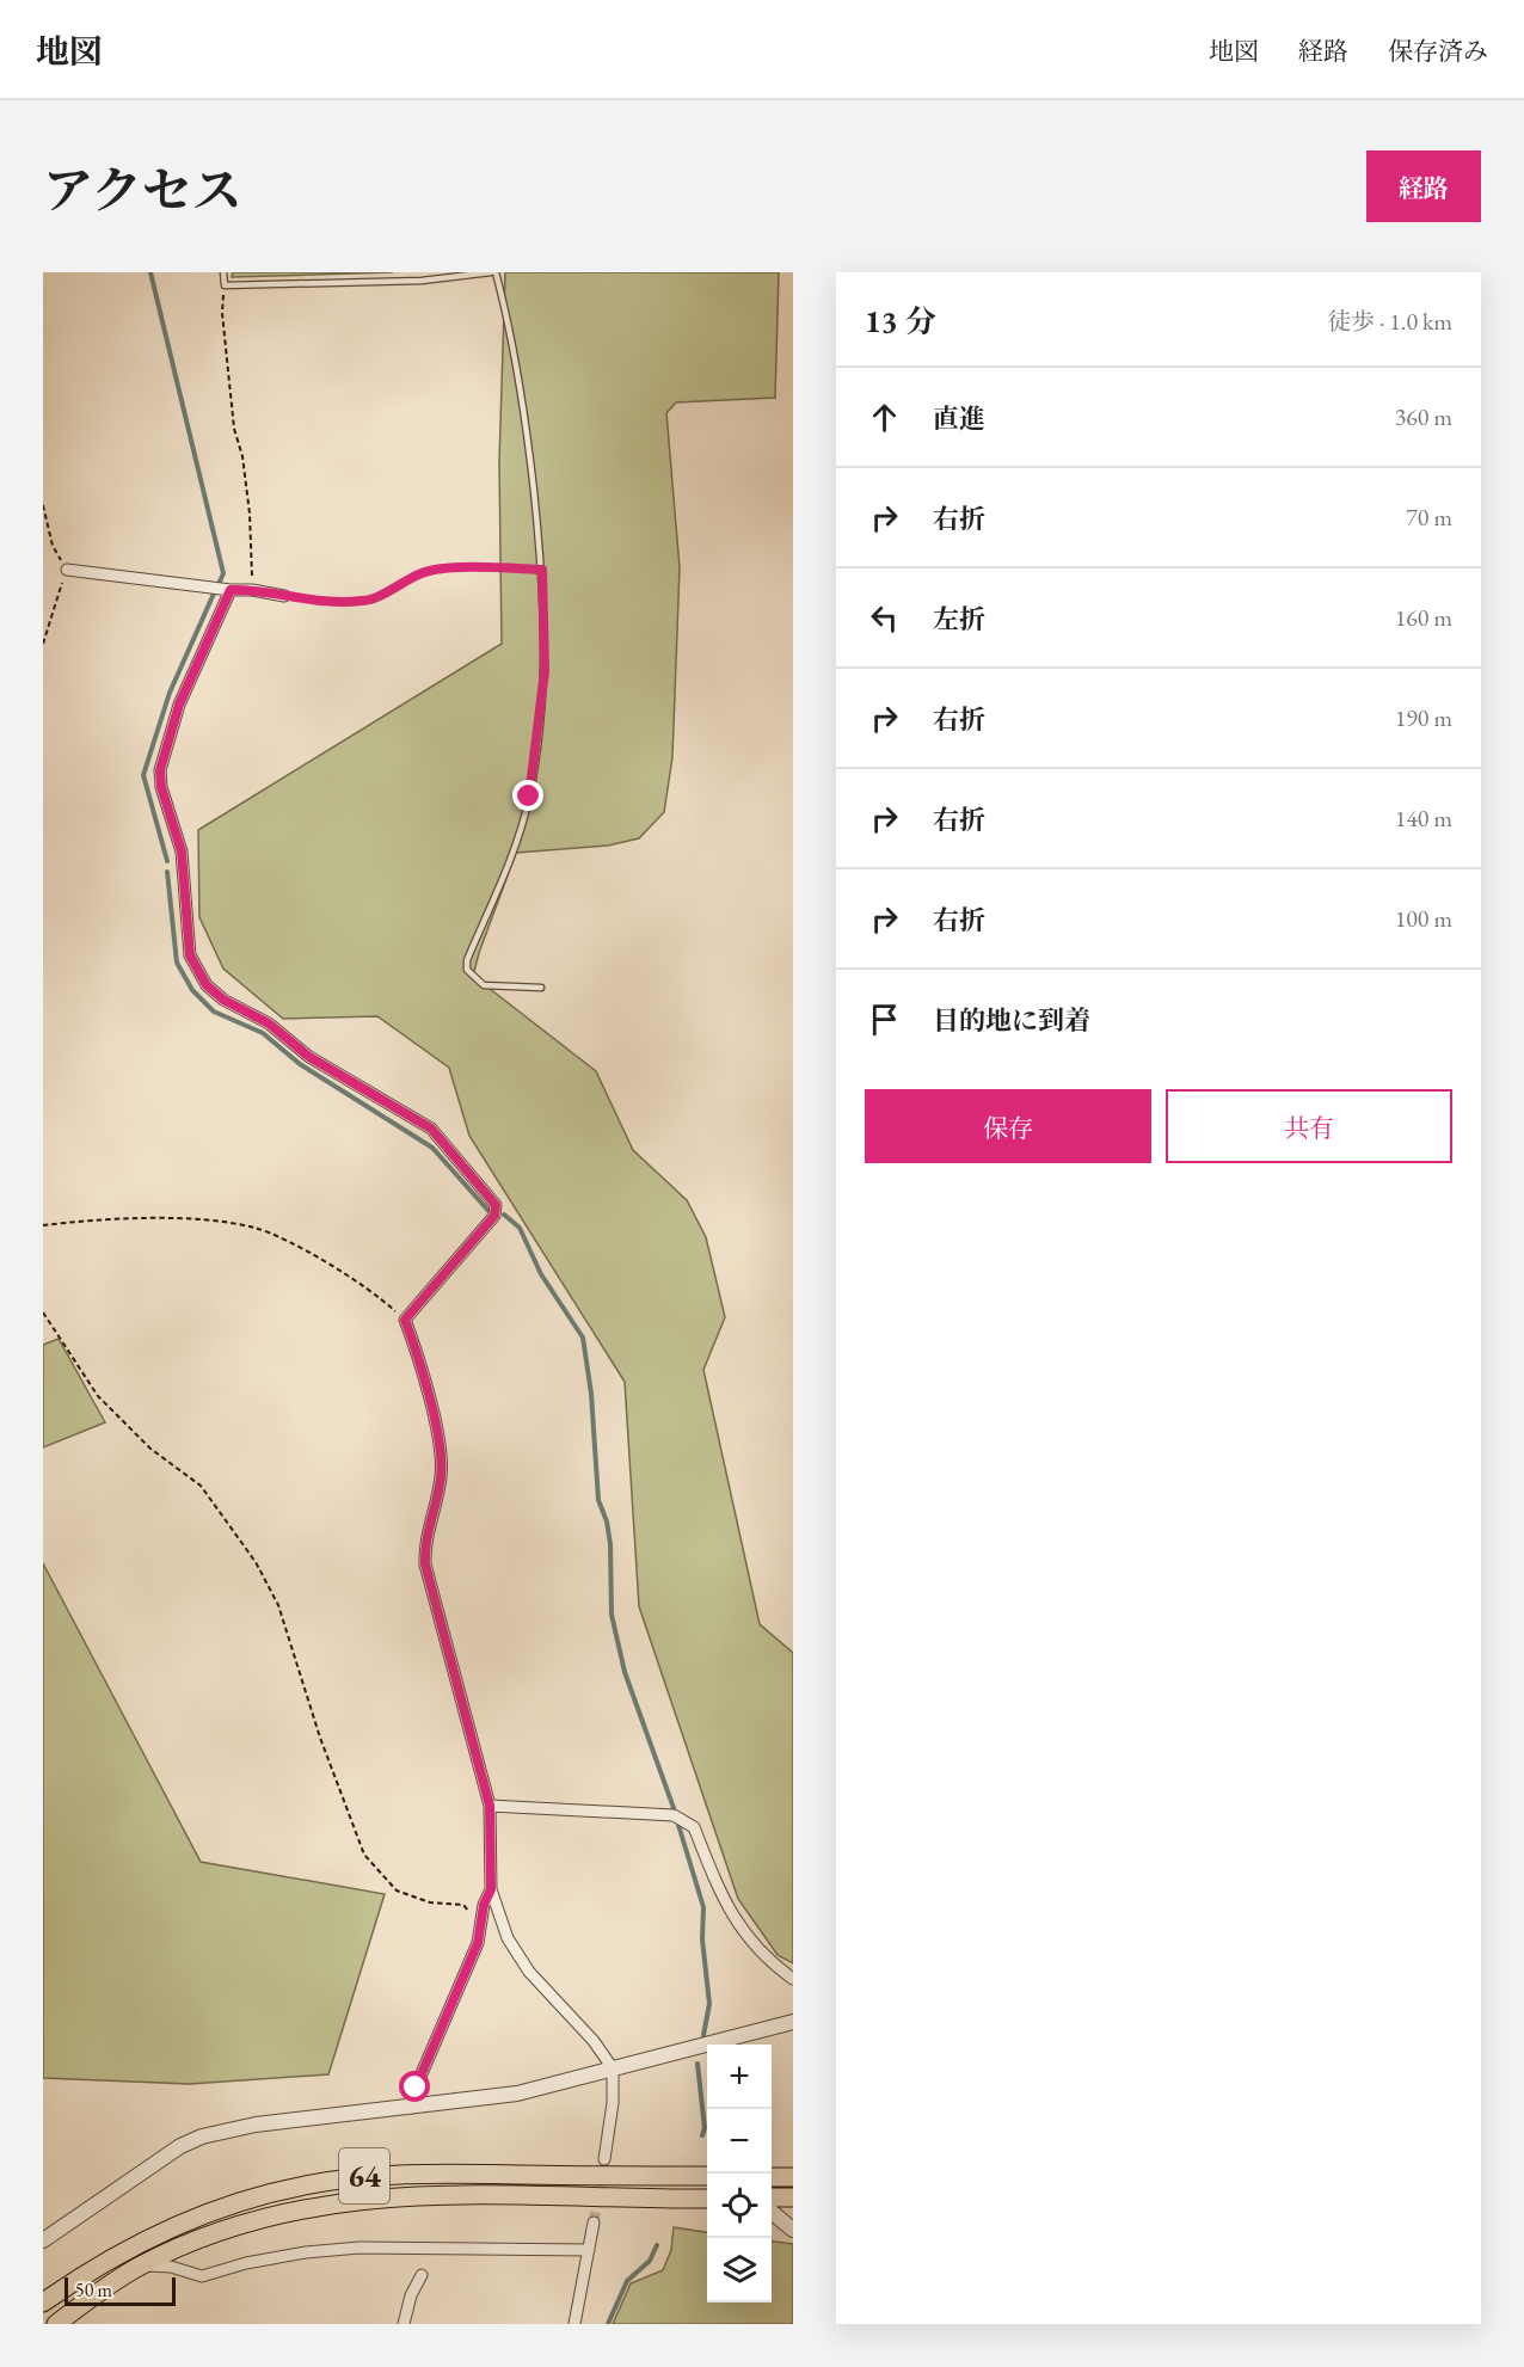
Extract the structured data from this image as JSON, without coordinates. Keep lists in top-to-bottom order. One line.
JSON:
{"streets":{"main road":["64"]},"scale_bar":"50 m","page":{"header":"地図","nav":["地図","経路","保存済み"],"title":"アクセス","buttons":["経路",["保存","共有"]],"heading":["13 分","徒歩 · 1.0 km"],"list":[["直進","360 m"],["右折","70 m"],["左折","160 m"],["右折","190 m"],["右折","140 m"],["右折","100 m"],"目的地に到着"],"map_buttons":["+","−"],"scale":"50 m"}}
